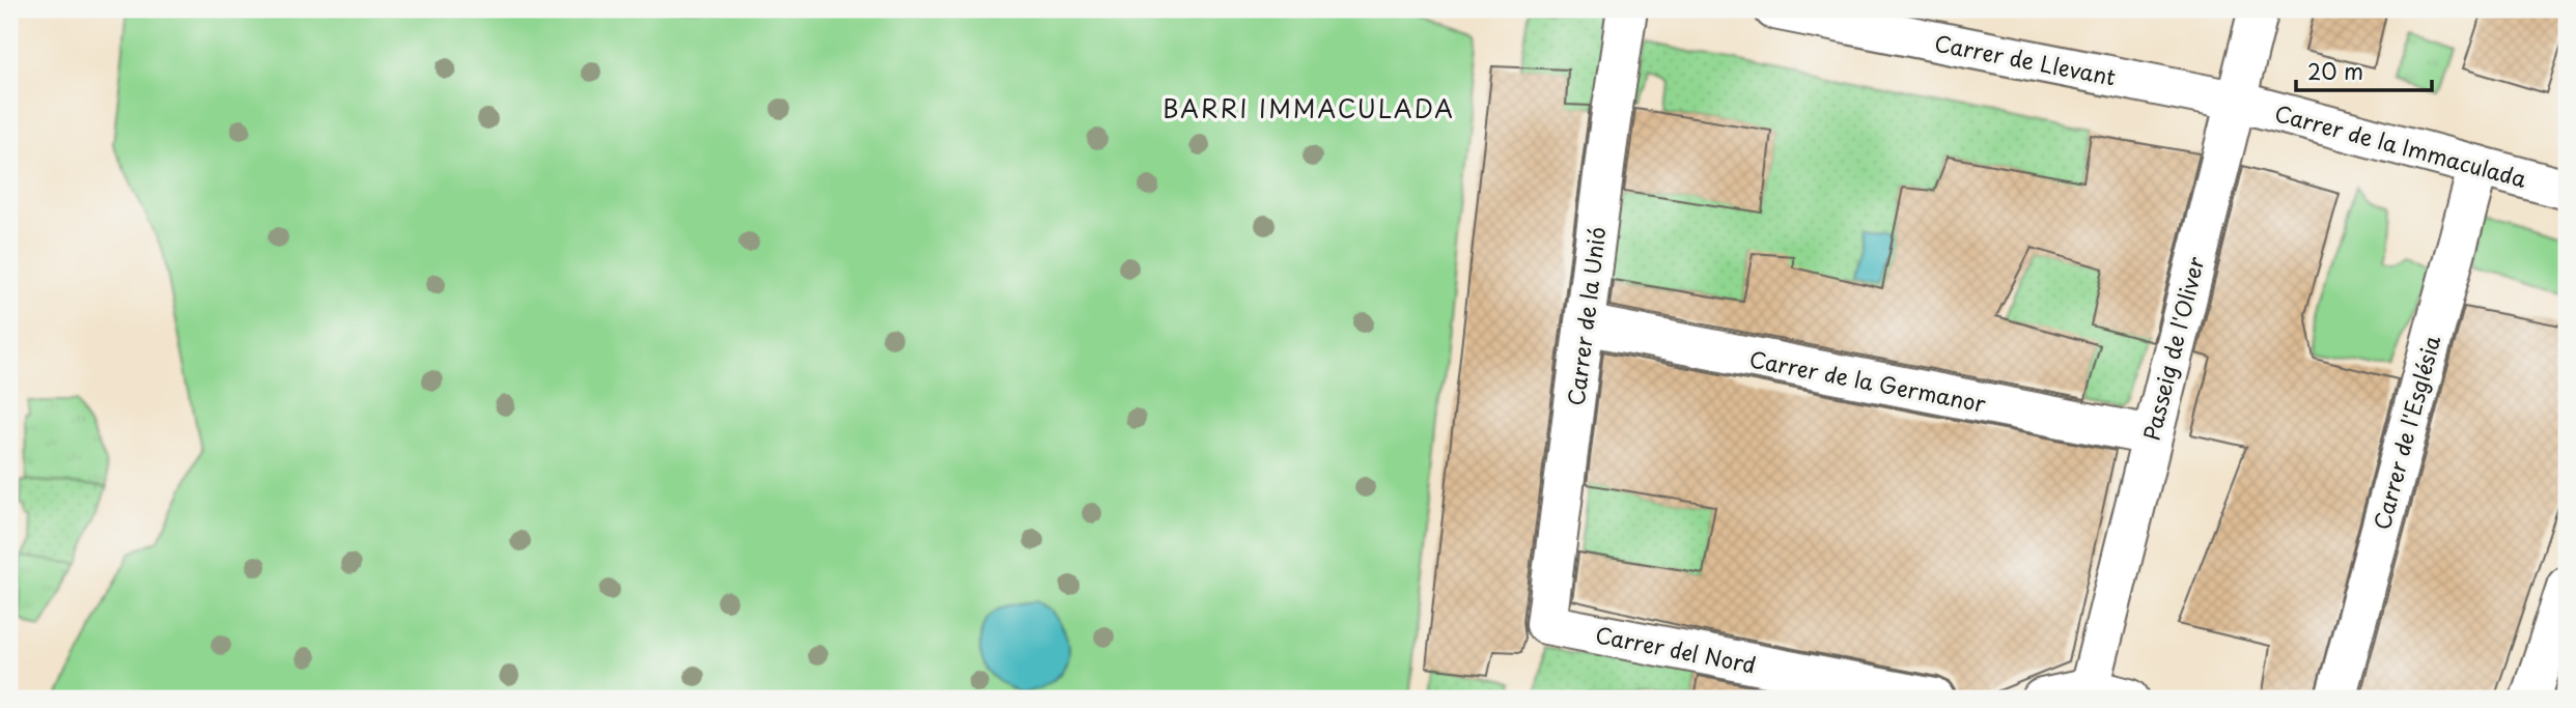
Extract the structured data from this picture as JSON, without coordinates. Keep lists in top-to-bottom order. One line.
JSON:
{"streets":{"street":["Carrer de Llevant","Carrer de la Immaculada","Carrer de la Unió","Passeig de l'Oliver","Carrer de la Germanor","Carrer de l'Església","Carrer del Nord"]},"crossings":[["Carrer de Llevant","Carrer de la Immaculada"],["Carrer de Llevant","Passeig de l'Oliver"],["Carrer de la Immaculada","Passeig de l'Oliver"],["Carrer de la Immaculada","Carrer de l'Església"],["Carrer de la Unió","Carrer de la Germanor"],["Carrer de la Unió","Carrer del Nord"],["Passeig de l'Oliver","Carrer de la Germanor"]],"districts":["BARRI IMMACULADA"],"scale_bar":"20 m"}
